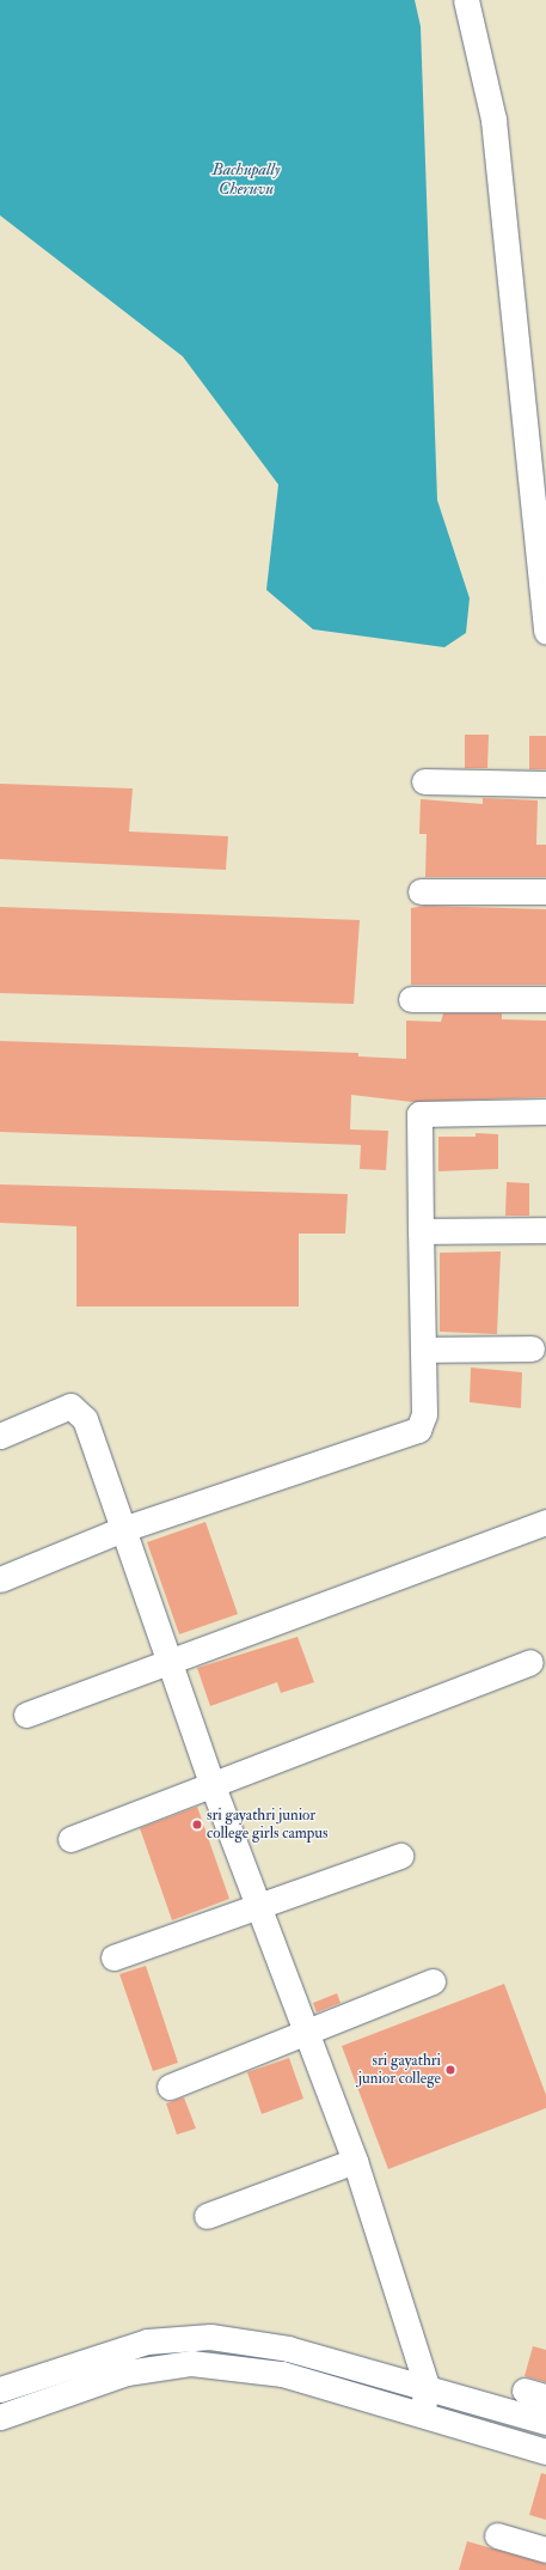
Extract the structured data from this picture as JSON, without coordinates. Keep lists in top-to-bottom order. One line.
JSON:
{"water":["Bachupally Cheruvu"],"places":["sri gayathri junior college girls campus","sri gayathri junior college"]}
